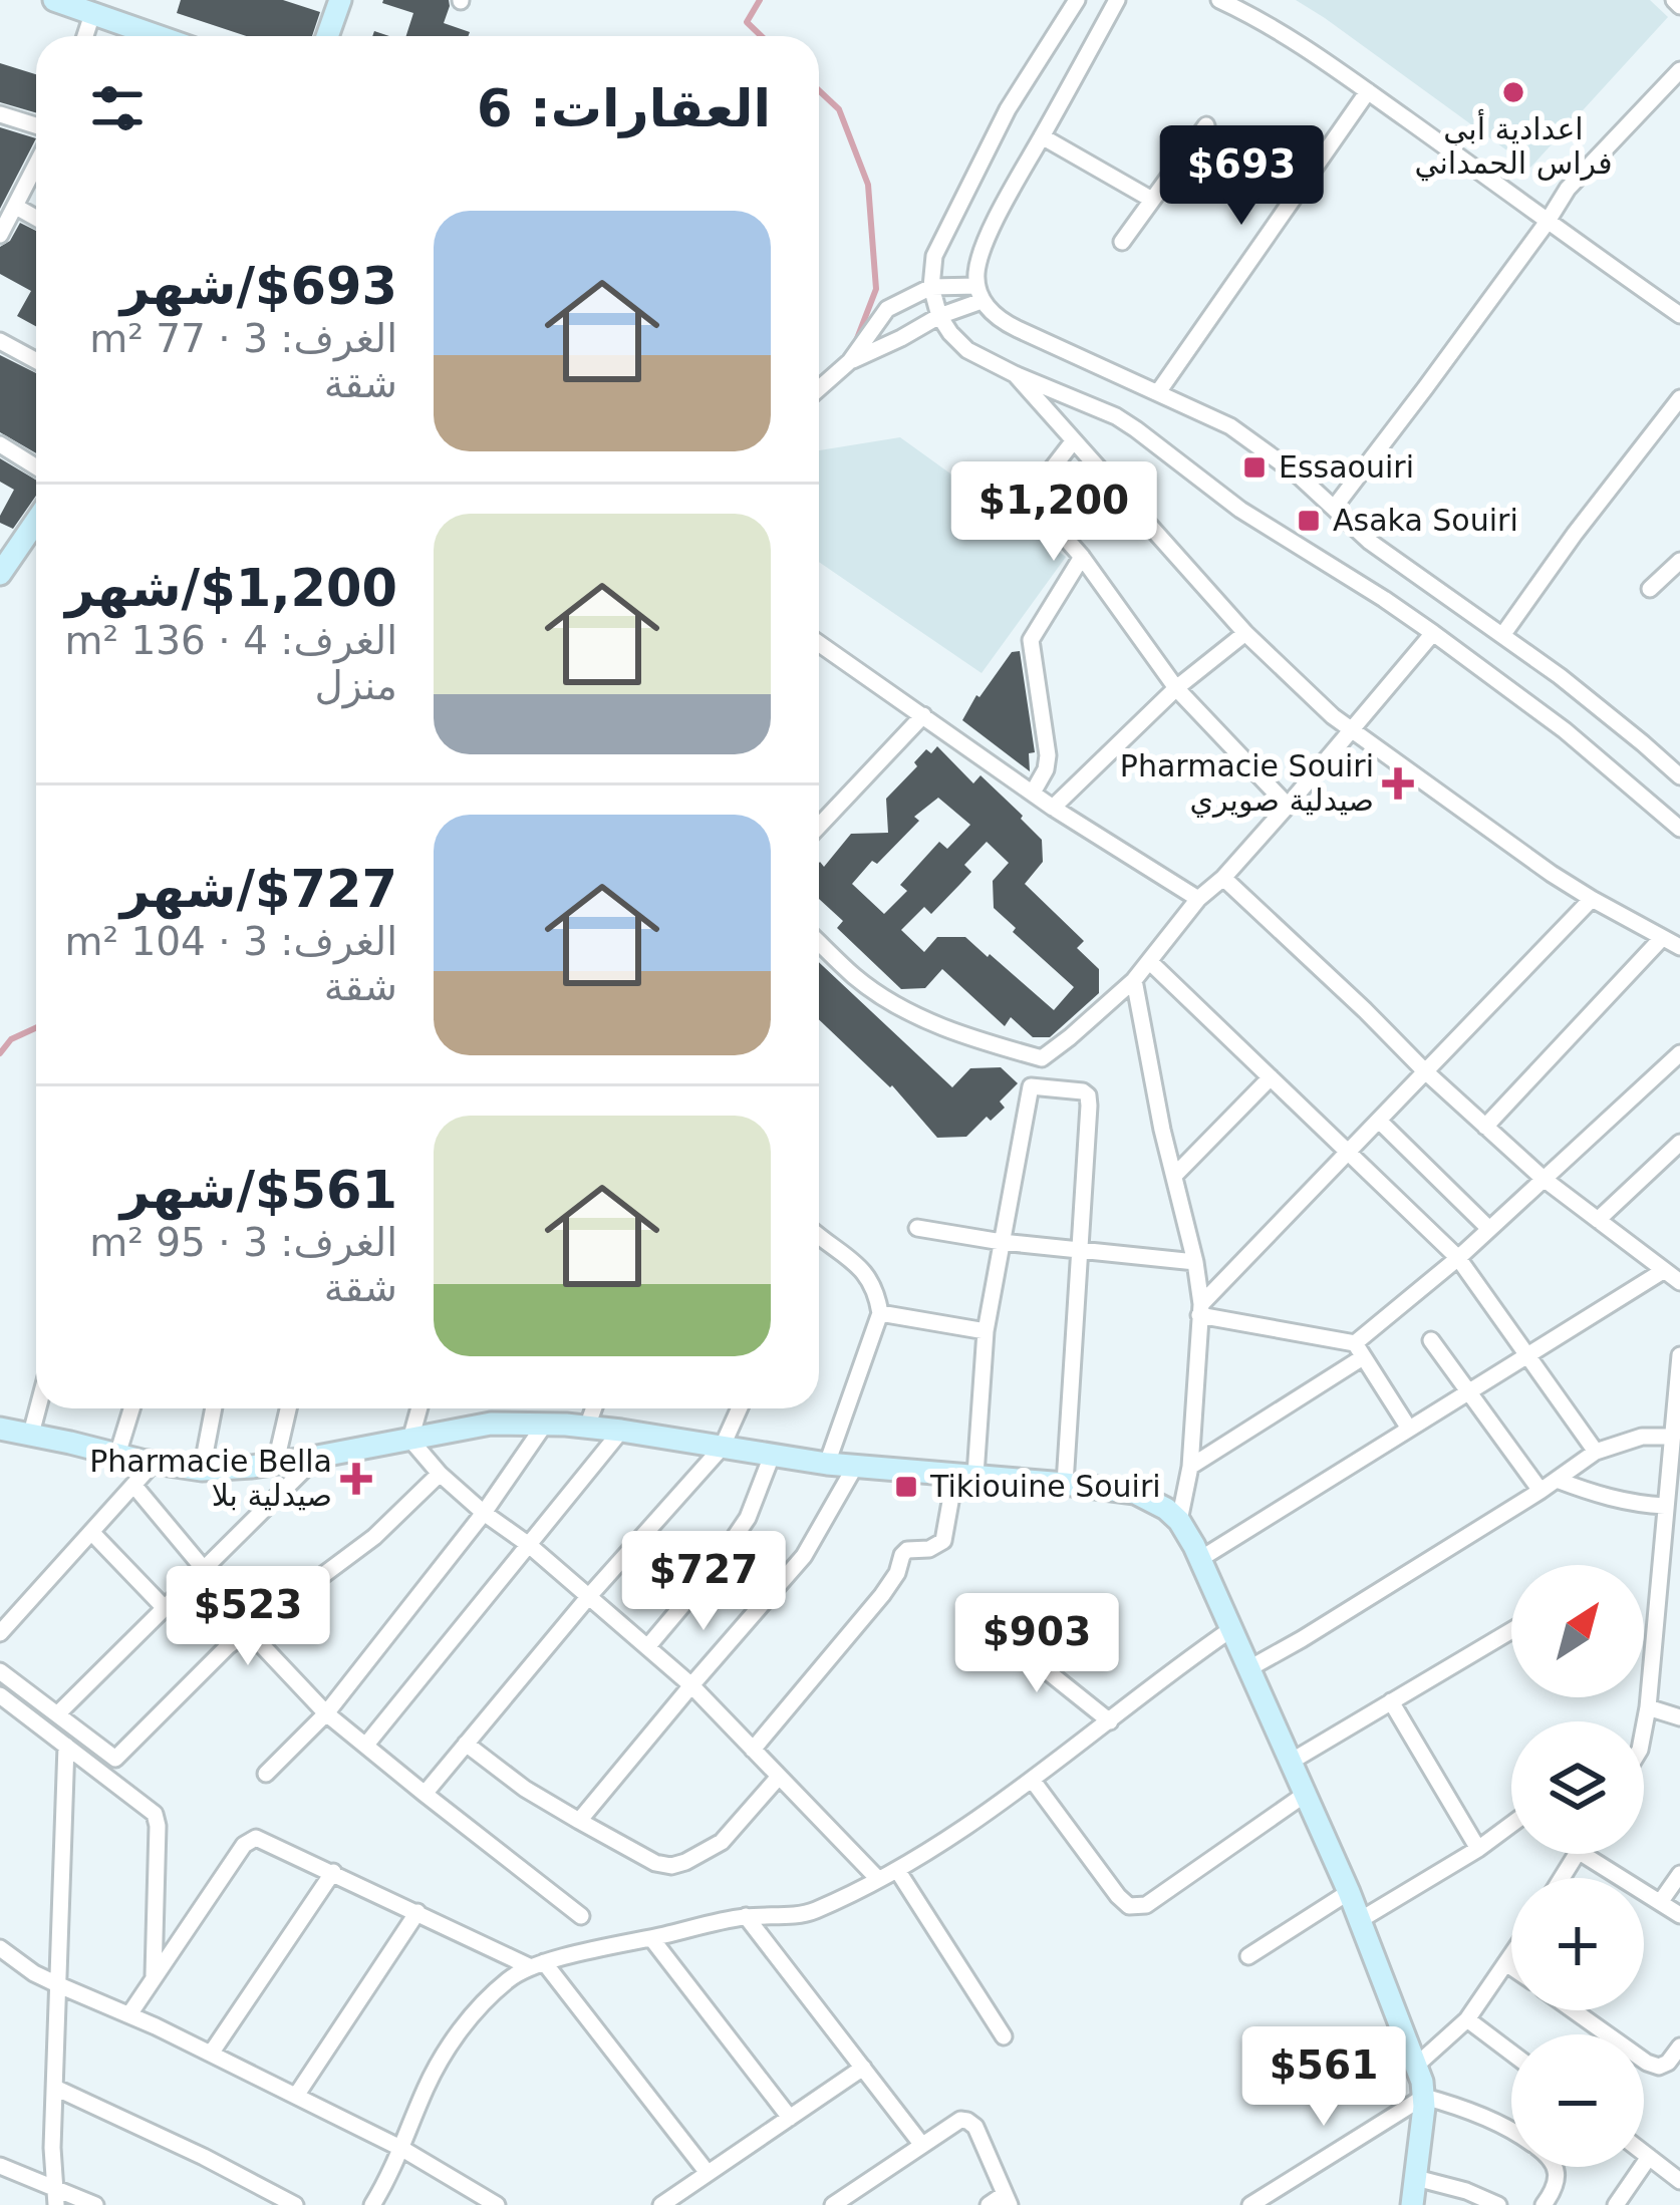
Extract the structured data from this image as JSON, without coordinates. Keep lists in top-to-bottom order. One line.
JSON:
{"places":{"other":["اعدادية أبي فراس الحمداني"],"transit":["Essaouiri","Asaka Souiri","Tikiouine Souiri"],"health":["Pharmacie Souiri صيدلية صويري","Pharmacie Bella صيدلية بلا"]},"north":"top right","page":{"heading":"العقارات: 6","price":["$693","$1,200","$727","$523","$903","$561"],"list":[{"name":"$693/شهر","note":"الغرف: 3 · 77 m² · شقة"},{"name":"$1,200/شهر","note":"الغرف: 4 · 136 m² · منزل"},{"name":"$727/شهر","note":"الغرف: 3 · 104 m² · شقة"},{"name":"$561/شهر","note":"الغرف: 3 · 95 m² · شقة"}],"map_buttons":["+","−"]}}
